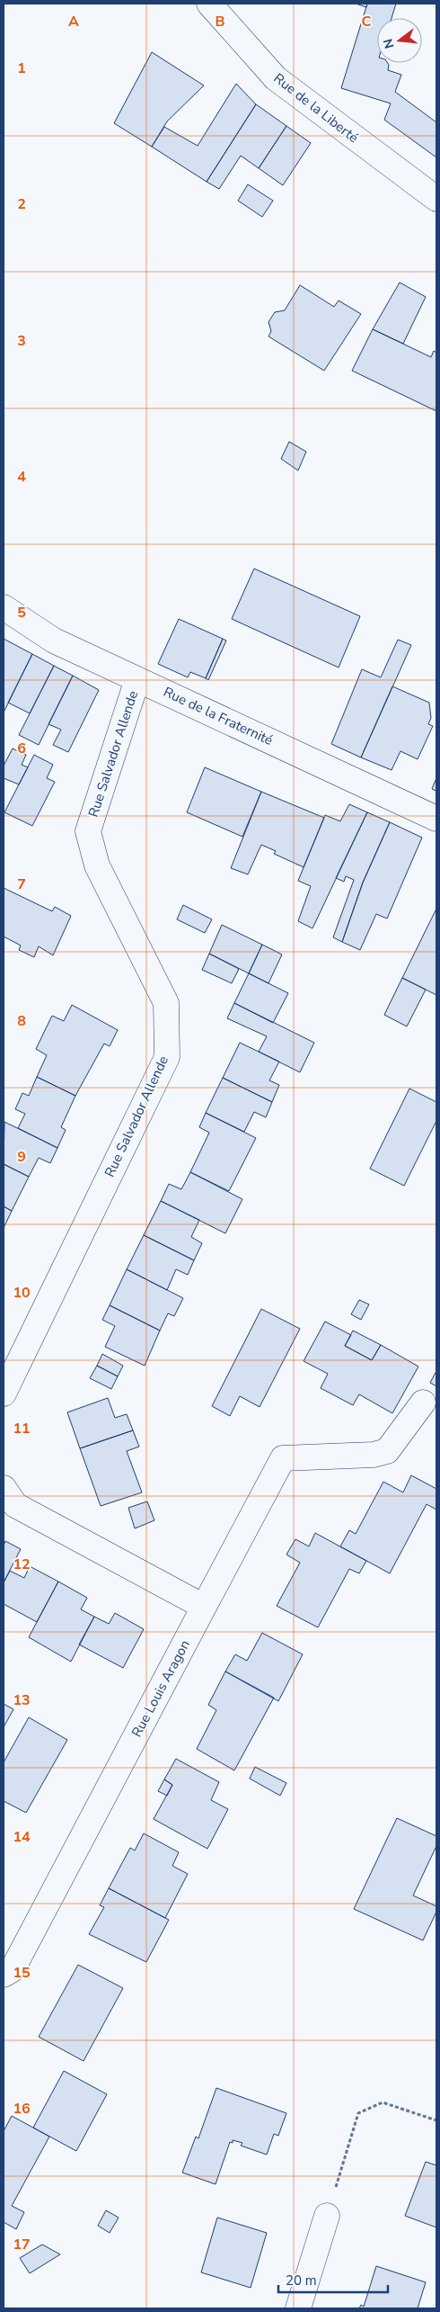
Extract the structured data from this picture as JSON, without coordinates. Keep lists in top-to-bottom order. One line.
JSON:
{"streets":{"street":["Rue de la Liberté","Rue de la Fraternité","Rue Salvador Allende","Rue Louis Aragon"]},"crossings":[["Rue de la Fraternité","Rue Salvador Allende"]],"scale_bar":"20 m","north":"left","grid":{"columns":["A","B","C"],"rows":["1","2","3","4","5","6","7","8","9","10","11","12","13","14","15","16","17"]}}
